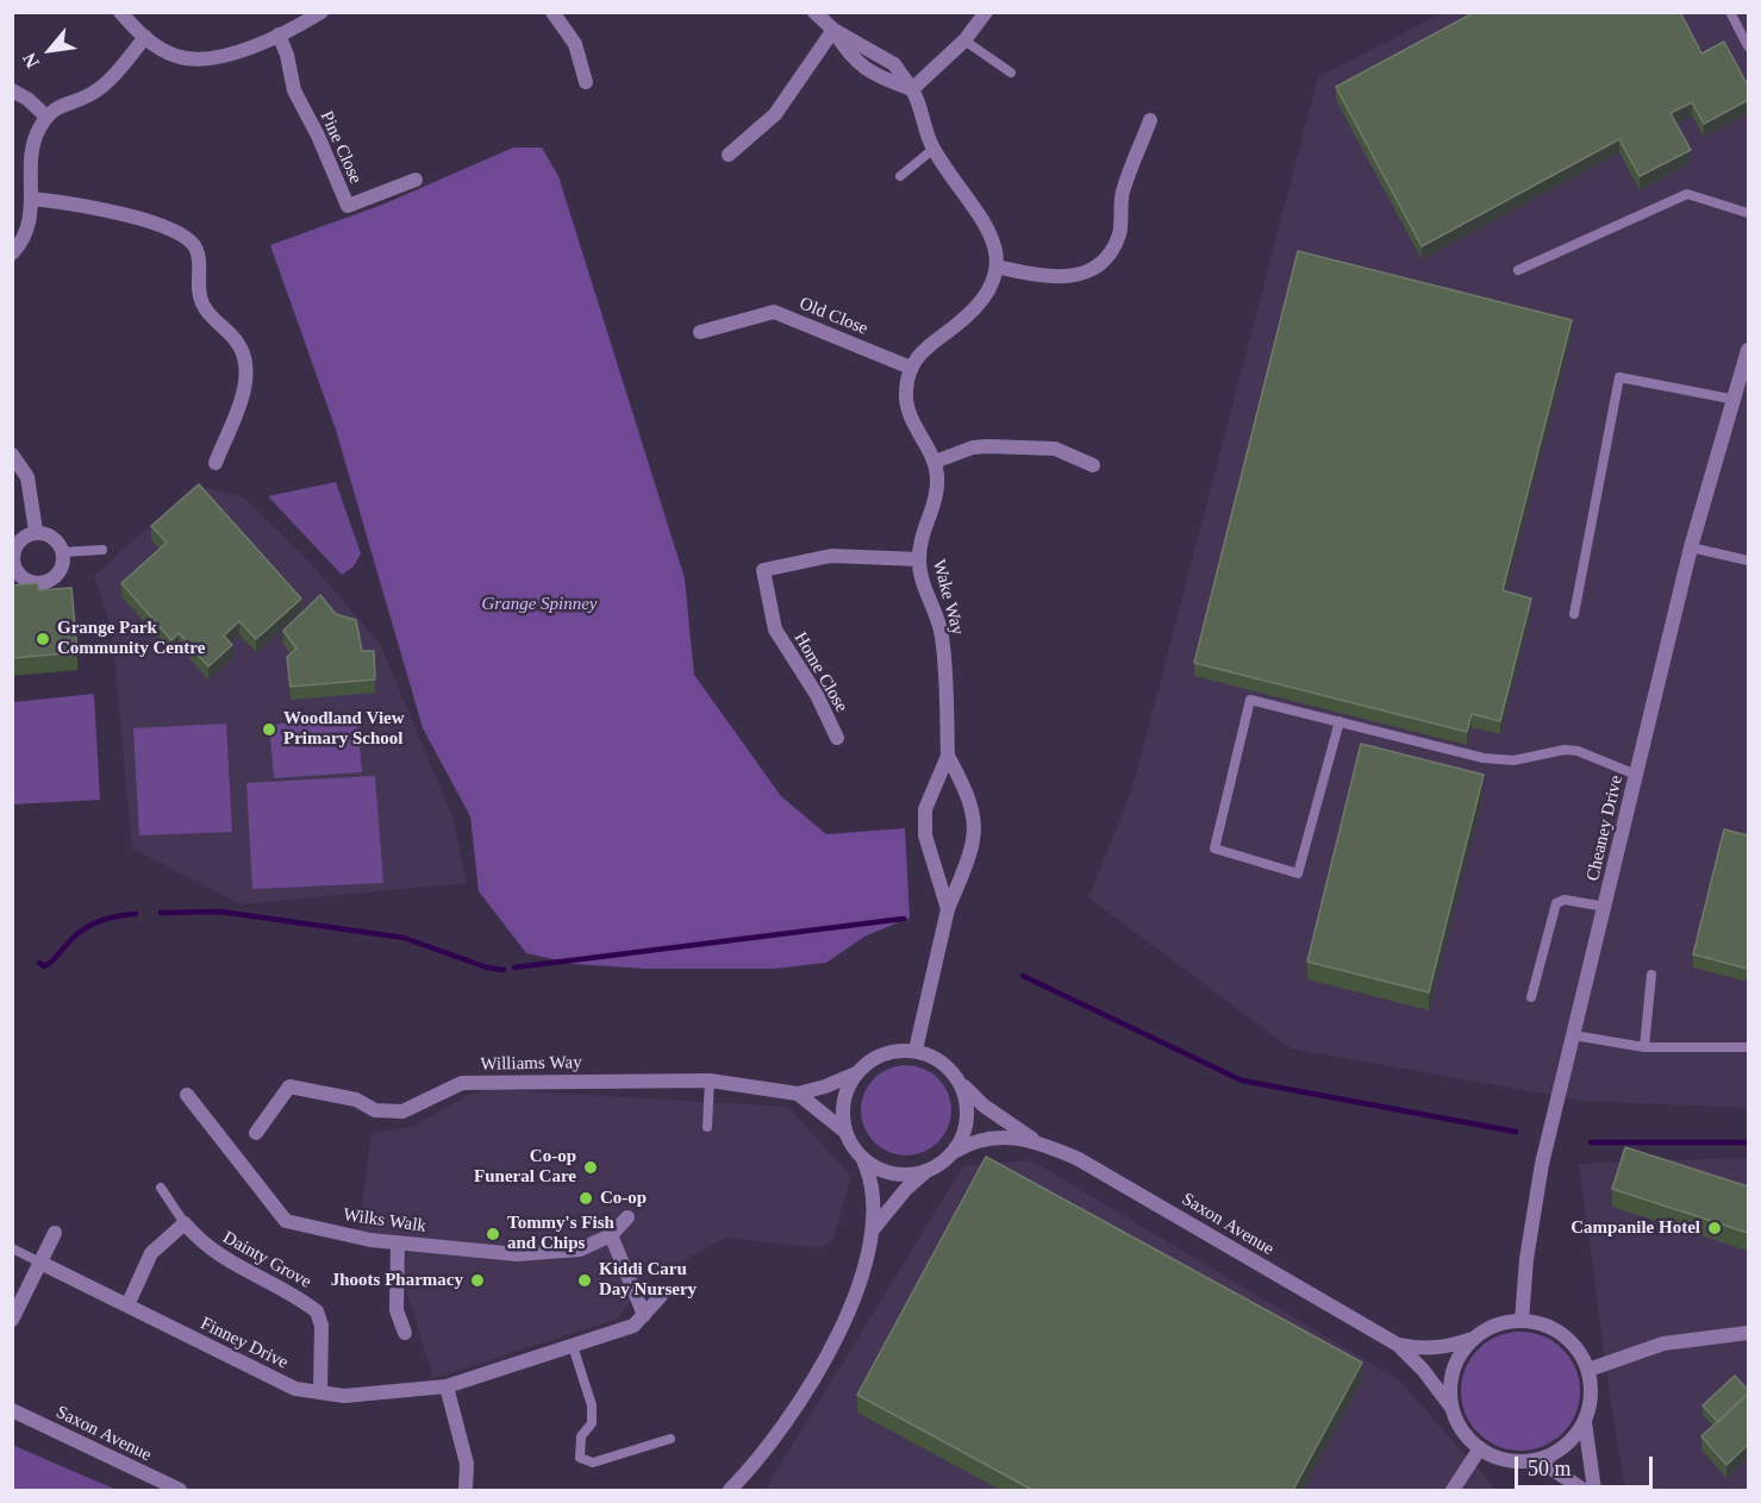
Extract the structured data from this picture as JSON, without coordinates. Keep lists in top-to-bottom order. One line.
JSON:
{"streets":{"street":["Pine Close","Old Close","Wake Way","Home Close","Cheaney Drive","Williams Way","Wilks Walk","Saxon Avenue","Dainty Grove","Finney Drive"]},"crossings":[["Old Close","Wake Way"],["Wake Way","Home Close"],["Wake Way","Williams Way"],["Wake Way","Saxon Avenue"],["Cheaney Drive","Saxon Avenue"],["Williams Way","Saxon Avenue"],["Dainty Grove","Finney Drive"]],"parks":["Grange Spinney"],"places":["Grange Park Community Centre","Woodland View Primary School","Co-op Funeral Care","Co-op","Campanile Hotel","Tommy's Fish and Chips","Jhoots Pharmacy","Kiddi Caru Day Nursery"],"scale_bar":"50 m","north":"bottom left"}
